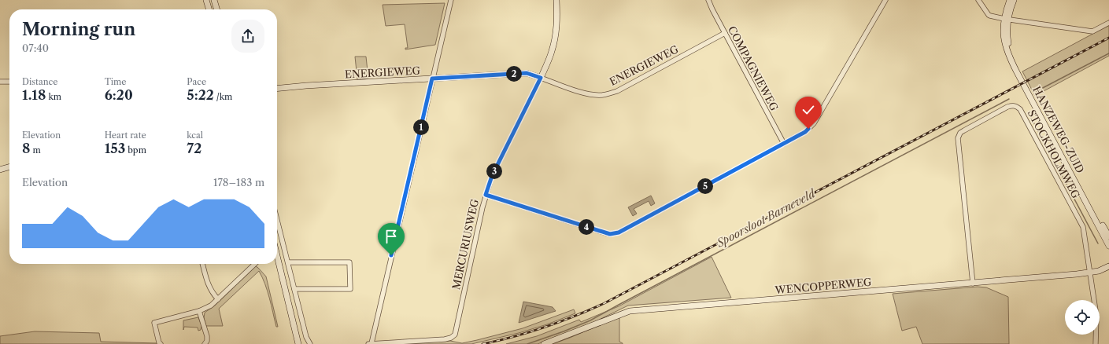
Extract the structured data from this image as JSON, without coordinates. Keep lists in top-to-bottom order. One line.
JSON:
{"streets":{"street":["ENERGIEWEG","COMPAGNIEWEG","HANZEWEG-ZUID","STOCKHOLMWEG","MERCURIUSWEG","WENCOPPERWEG"]},"crossings":[["ENERGIEWEG","COMPAGNIEWEG"],["ENERGIEWEG","MERCURIUSWEG"],["STOCKHOLMWEG","WENCOPPERWEG"]],"water":["Spoorsloot Barneveld"],"page":{"heading":["Morning run","07:40"],"stats":[["Distance","1.18 km"],["Time","6:20"],["Pace","5:22 /km"],["Elevation","8 m"],["Heart rate","153 bpm"],["kcal","72"]],"pins":["2","1","3","5","4"],"chart":["Elevation","178–183 m"]}}
